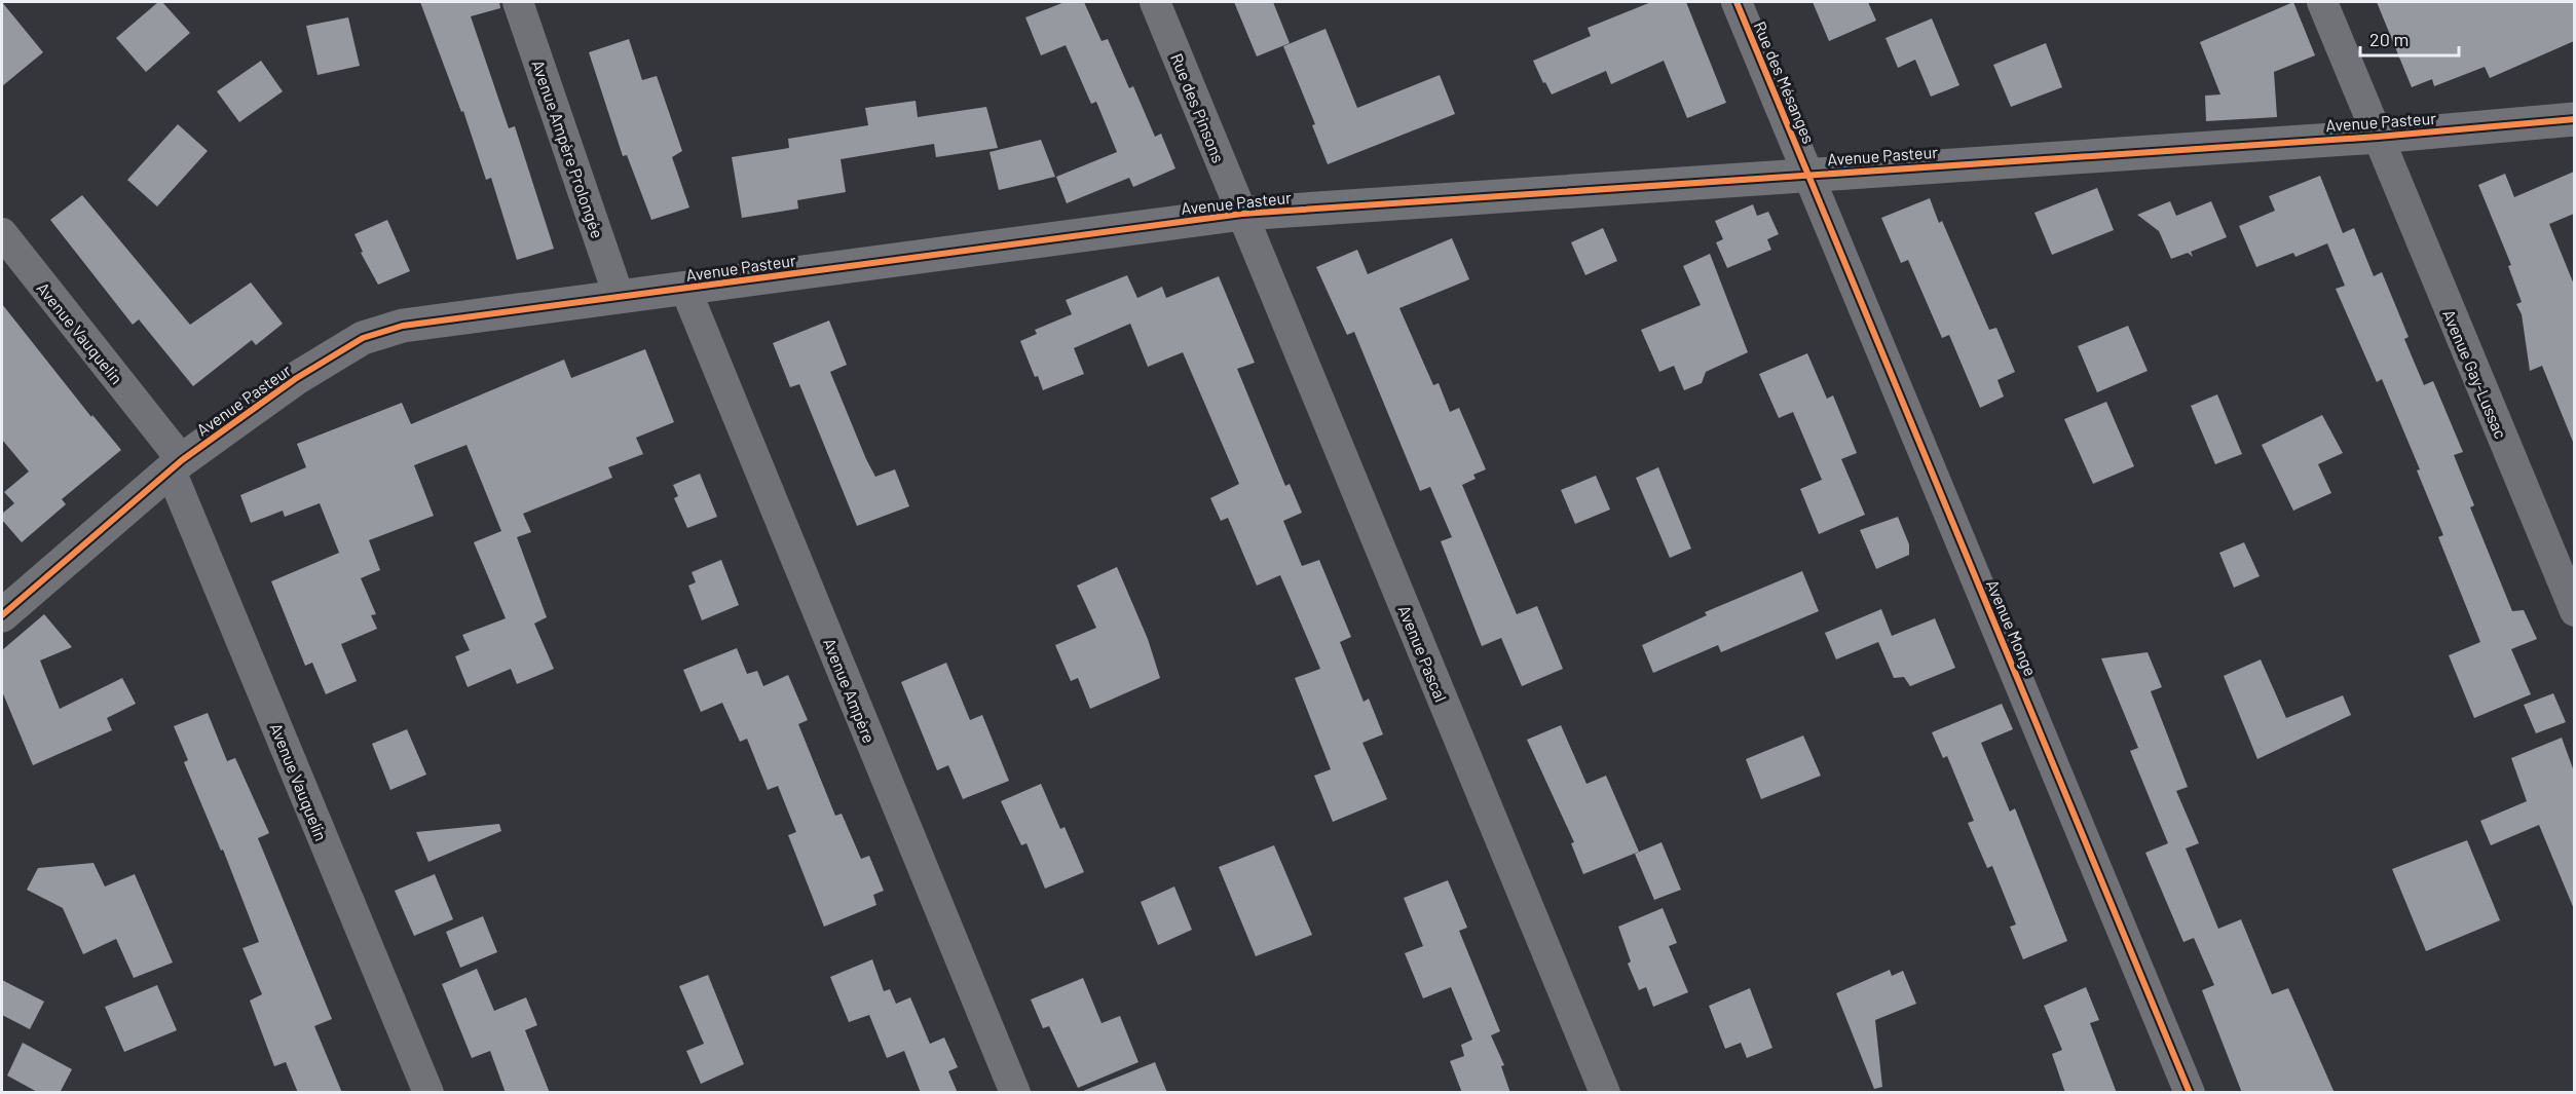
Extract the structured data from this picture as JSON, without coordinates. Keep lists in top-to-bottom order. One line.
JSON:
{"streets":{"street":["Rue des Mésanges","Rue des Pinsons","Avenue Pasteur","Avenue Ampère Prolongée","Avenue Vauquelin","Avenue Gay-Lussac","Avenue Monge","Avenue Pascal","Avenue Ampère"]},"crossings":[["Rue des Mésanges","Avenue Pasteur"],["Rue des Mésanges","Avenue Monge"],["Rue des Pinsons","Avenue Pasteur"],["Rue des Pinsons","Avenue Pascal"],["Avenue Pasteur","Avenue Ampère Prolongée"],["Avenue Pasteur","Avenue Vauquelin"],["Avenue Pasteur","Avenue Gay-Lussac"],["Avenue Pasteur","Avenue Monge"],["Avenue Pasteur","Avenue Pascal"],["Avenue Pasteur","Avenue Ampère"]],"scale_bar":"20 m"}
